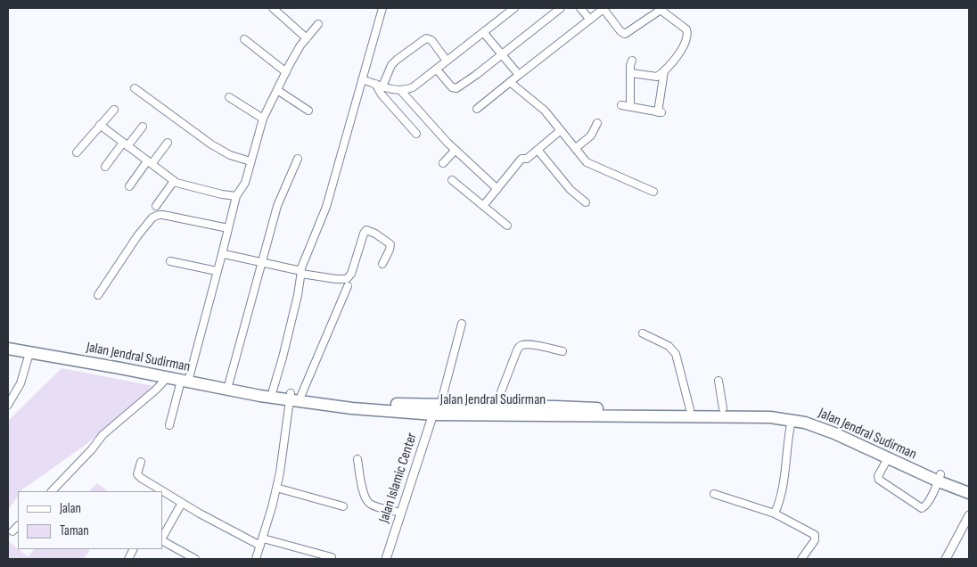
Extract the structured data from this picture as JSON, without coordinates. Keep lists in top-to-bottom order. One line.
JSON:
{"streets":{"highway":["Jalan Jendral Sudirman"],"street":["Jalan Islamic Center"]},"crossings":[["Jalan Jendral Sudirman","Jalan Islamic Center"]],"legend":["Jalan","Taman"]}
